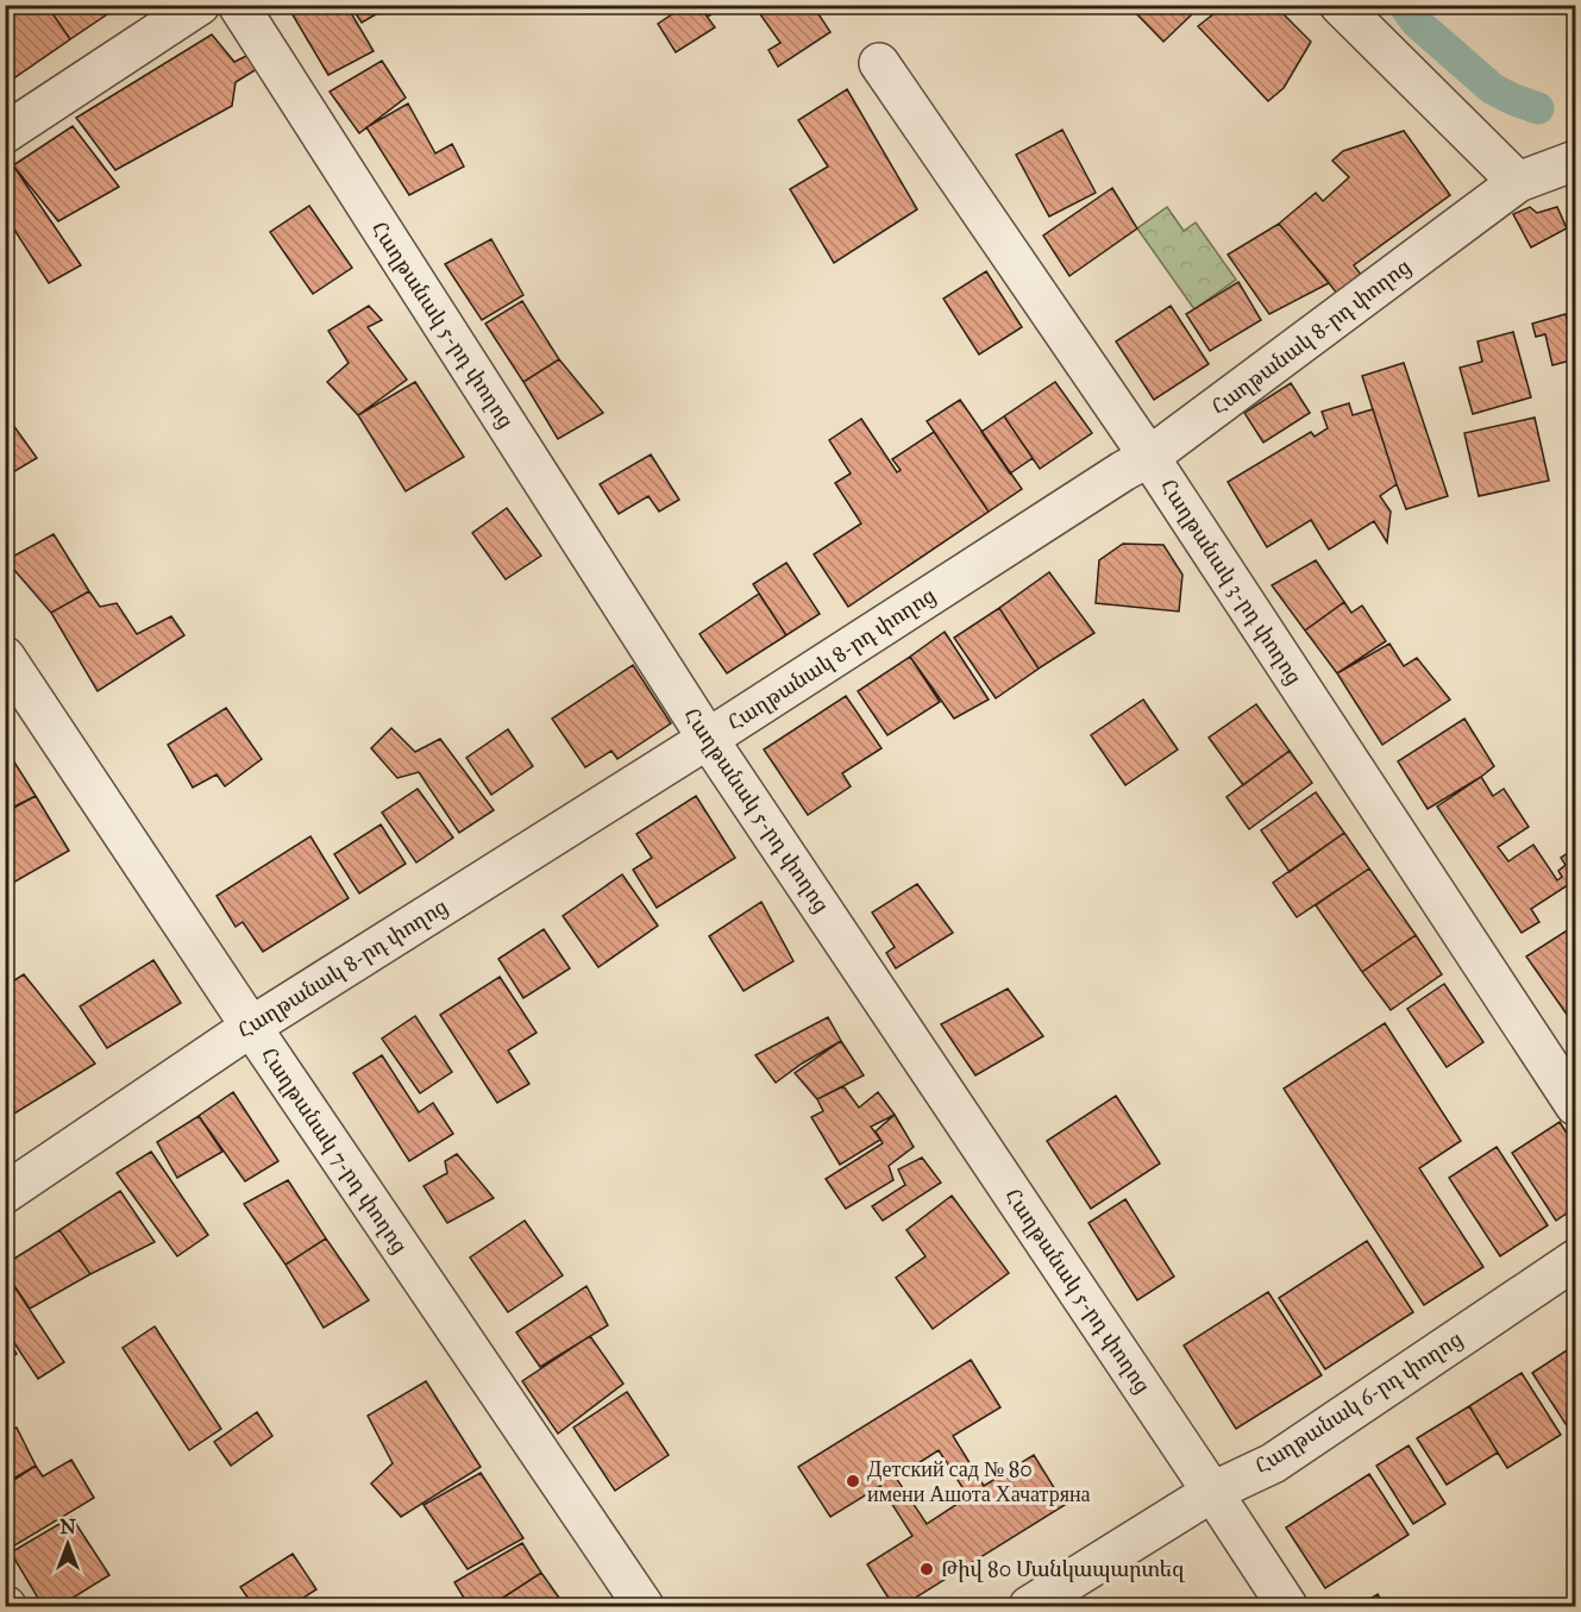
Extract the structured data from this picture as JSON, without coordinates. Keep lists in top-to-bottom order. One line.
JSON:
{"streets":{"street":["Հաղթանակ 5-րդ փողոց","Հաղթանակ 8-րդ փողոց","Հաղթանակ 3-րդ փողոց","Հաղթանակ 7-րդ փողոց","Հաղթանակ 6-րդ փողոց"]},"crossings":[["Հաղթանակ 5-րդ փողոց","Հաղթանակ 8-րդ փողոց"],["Հաղթանակ 5-րդ փողոց","Հաղթանակ 6-րդ փողոց"],["Հաղթանակ 8-րդ փողոց","Հաղթանակ 3-րդ փողոց"],["Հաղթանակ 8-րդ փողոց","Հաղթանակ 7-րդ փողոց"]],"places":["Детский сад № 80 имени Ашота Хачатряна","Թիվ 80 Մանկապարտեզ"],"north":"top"}
